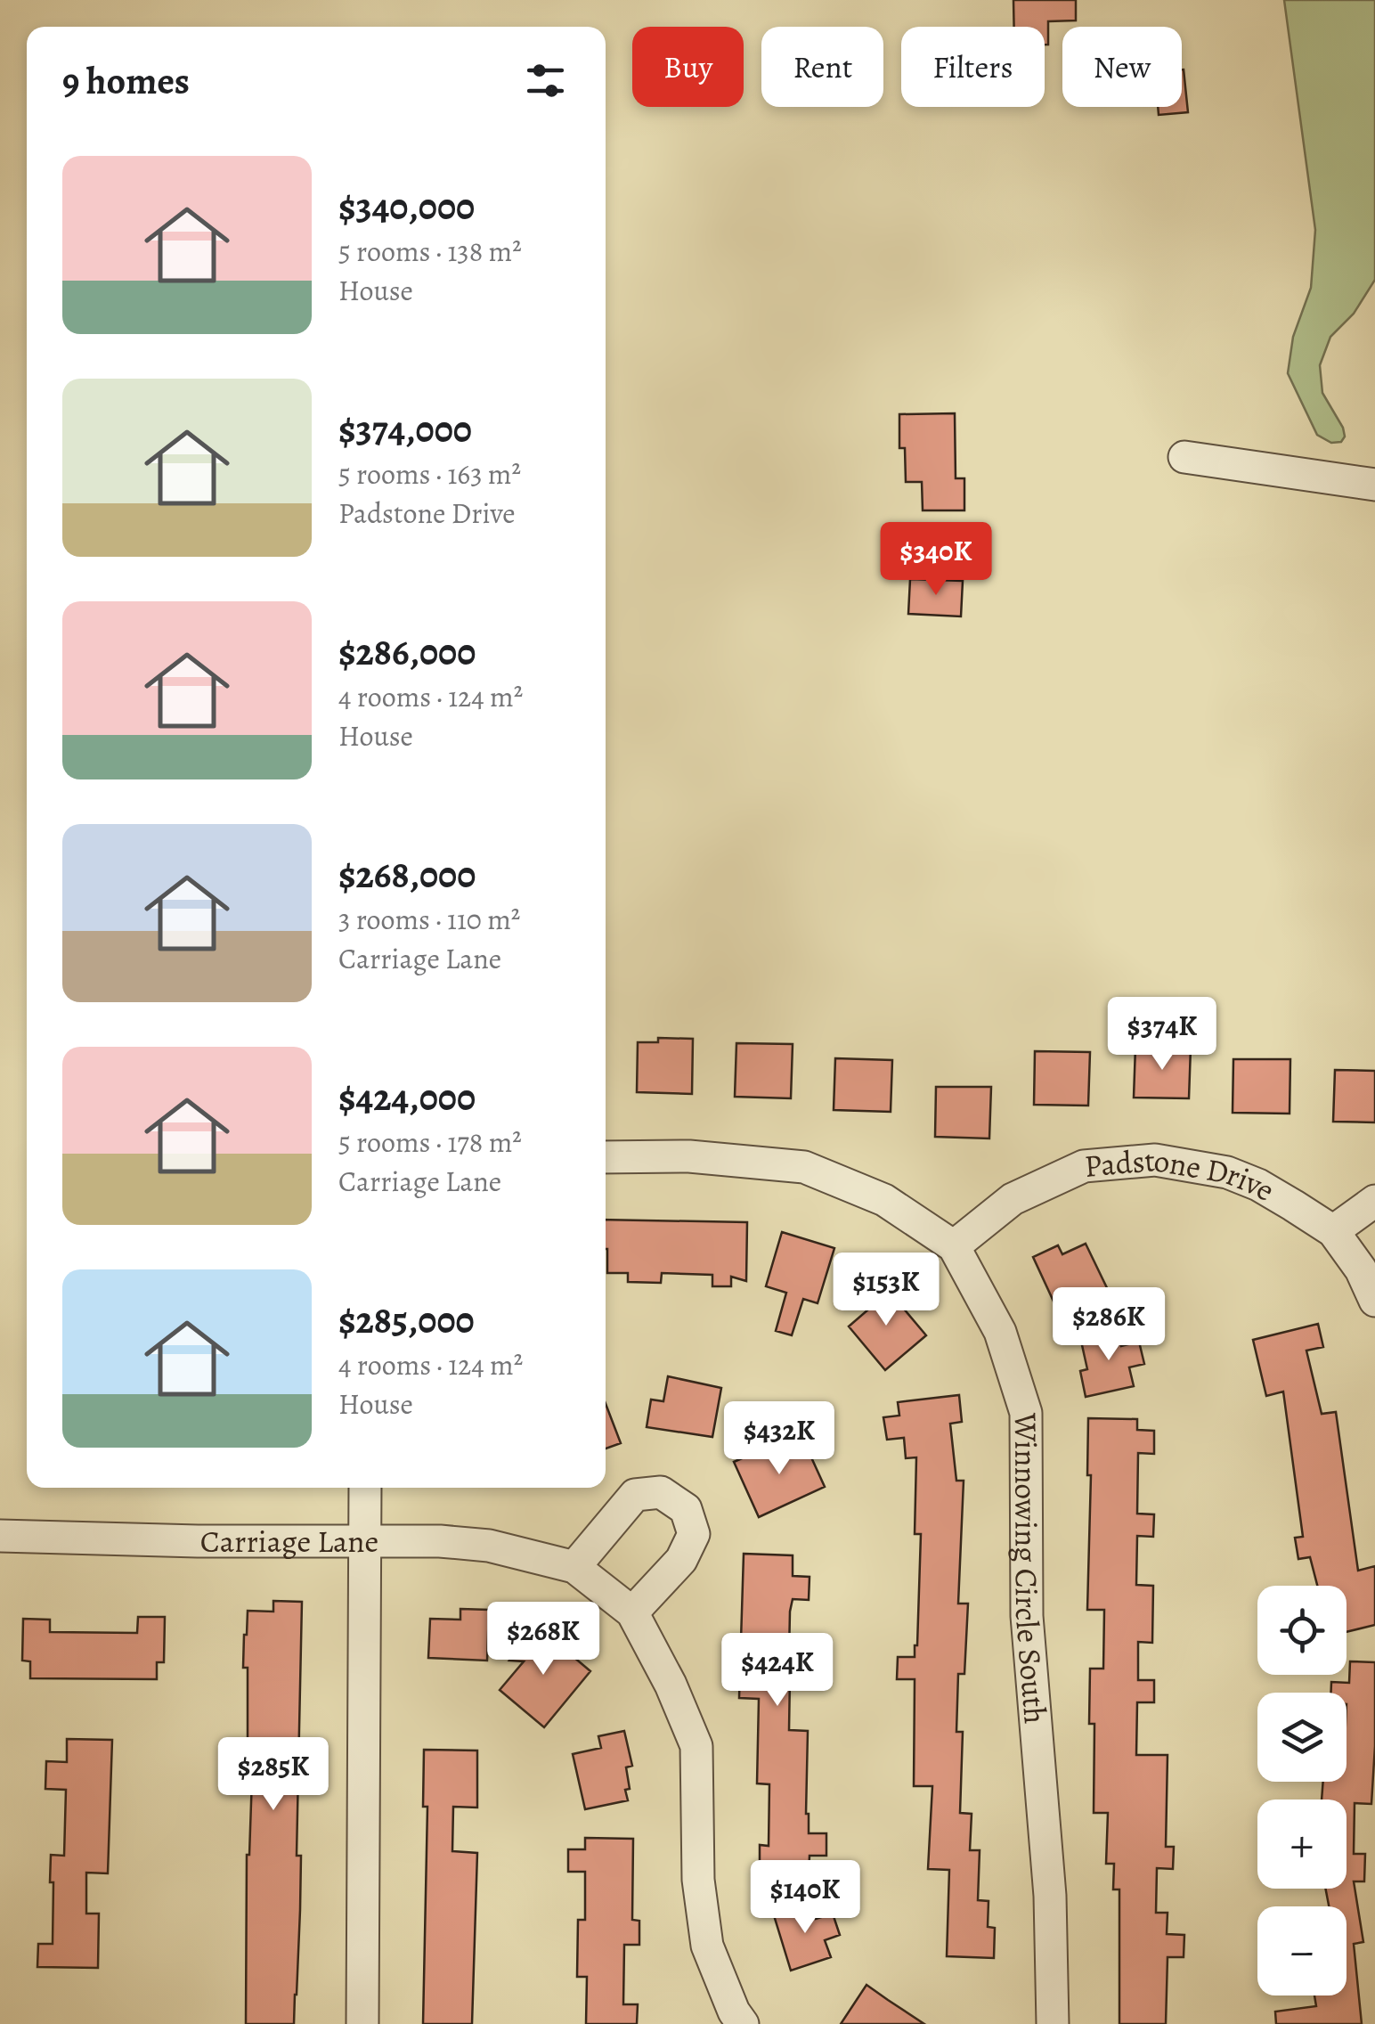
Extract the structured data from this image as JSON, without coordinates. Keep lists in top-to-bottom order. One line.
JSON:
{"streets":{"street":["Padstone Drive","Carriage Lane","Winnowing Circle South"]},"crossings":[["Padstone Drive","Winnowing Circle South"]],"page":{"chip":["Buy","Rent","Filters","New"],"heading":"9 homes","list":[{"name":"$340,000","note":"5 rooms · 138 m² · House"},{"name":"$374,000","note":"5 rooms · 163 m² · Padstone Drive"},{"name":"$286,000","note":"4 rooms · 124 m² · House"},{"name":"$268,000","note":"3 rooms · 110 m² · Carriage Lane"},{"name":"$424,000","note":"5 rooms · 178 m² · Carriage Lane"},{"name":"$285,000","note":"4 rooms · 124 m² · House"}],"price":["$340K","$374K","$153K","$286K","$432K","$268K","$424K","$285K","$140K"],"map_buttons":["+","−"]}}
